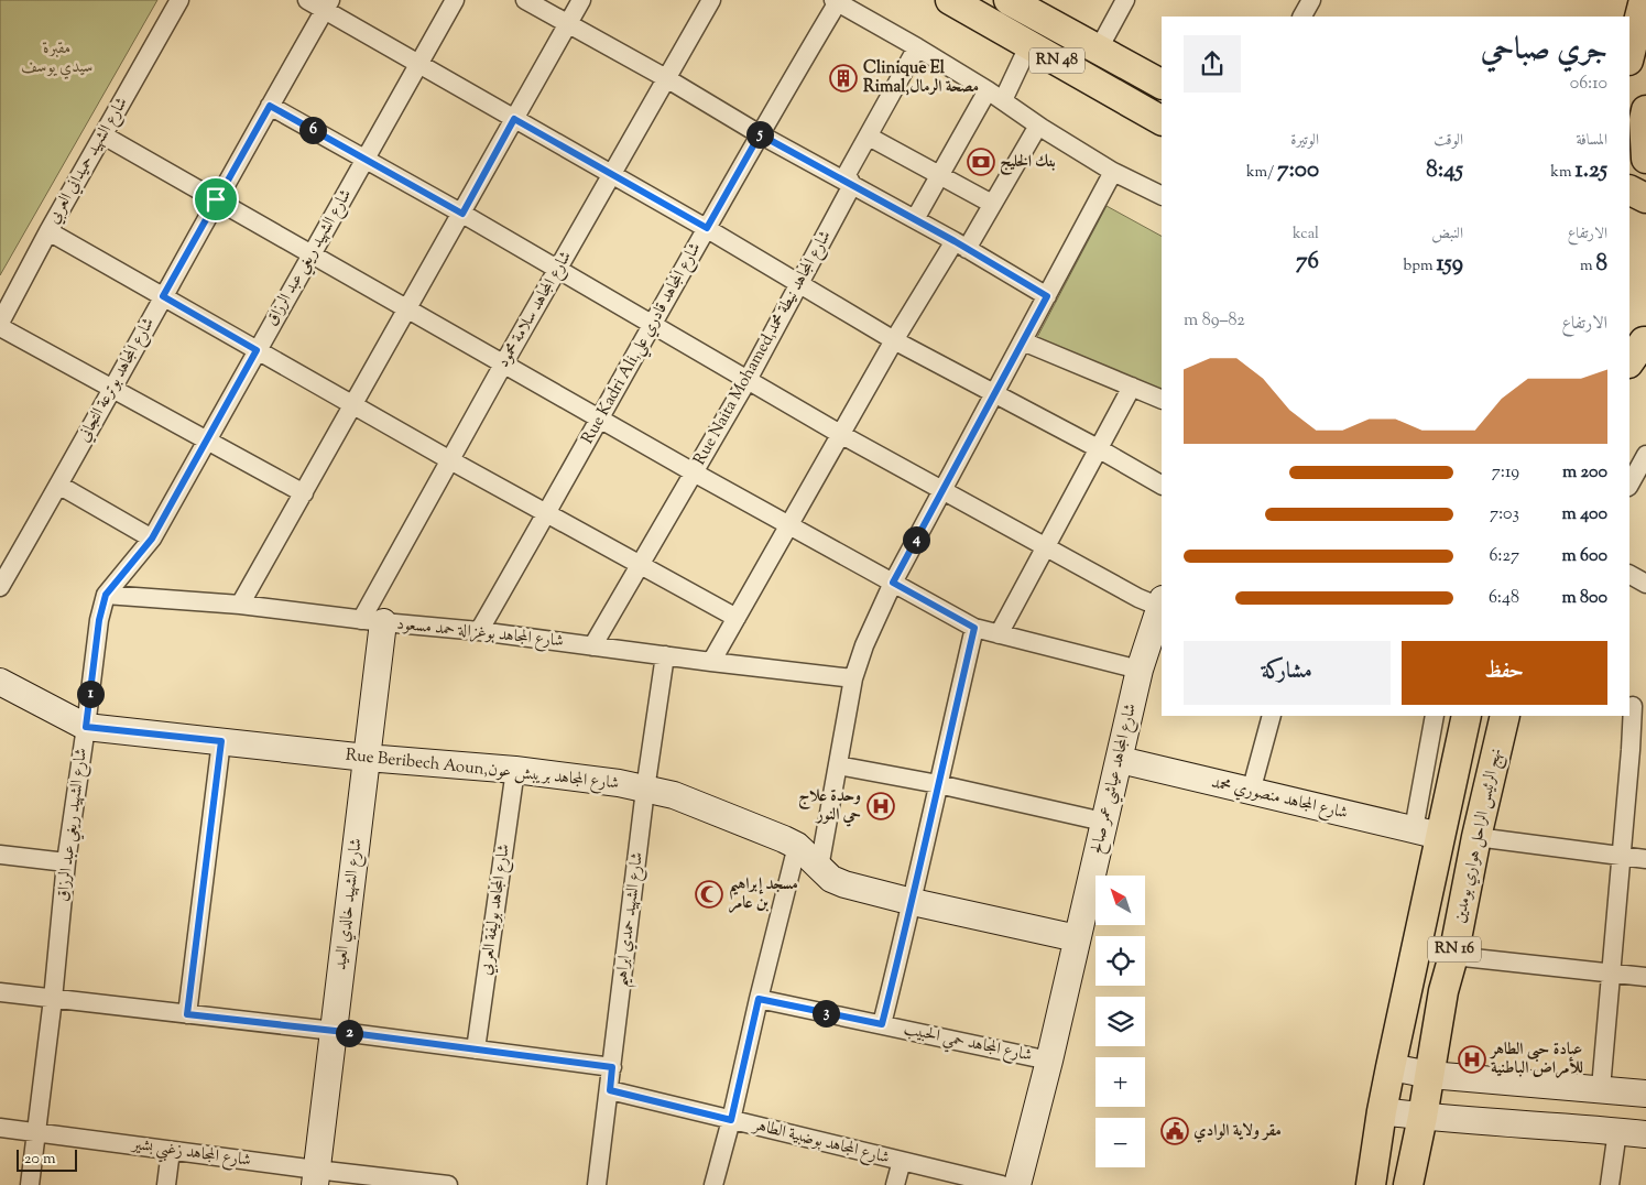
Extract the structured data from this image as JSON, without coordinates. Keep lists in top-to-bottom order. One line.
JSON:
{"streets":{"main road":["RN 48","نهج الرئيس الراحل هواري بومدين","RN 16"],"street":["شارع الشهيد حميداني العربي","شارع الشهيد ريغي عبد الرزاق","شارع المجاهد سلامة محمود","Rue Kadri Ali,شارع المجاهد قادري علي","Rue Naita Mohamed,شارع المجاهد نيطة محمد","شارع المجاهد بوترعة التجاني","شارع المجاهد بوغزالة حمد مسعود","Rue Beribech Aoun,شارع المجاهد بريبش عون","شارع المجاهد عياشي عمر صالح","شارع المجاهد منصوري محمد","شارع الشهيد خالدي العيد","شارع المجاهد بوليفة العربي","شارع الشهيد حمدي ابراهيم","شارع المجاهد حمي الحبيب","شارع المجاهد بوضبية الطاهر","شارع المجاهد زغبي بشير"]},"crossings":[["شارع الشهيد ريغي عبد الرزاق","شارع المجاهد بوغزالة حمد مسعود"],["شارع الشهيد ريغي عبد الرزاق","Rue Beribech Aoun,شارع المجاهد بريبش عون"],["شارع الشهيد ريغي عبد الرزاق","شارع المجاهد زغبي بشير"],["شارع المجاهد سلامة محمود","شارع المجاهد بوغزالة حمد مسعود"],["شارع المجاهد سلامة محمود","شارع الشهيد خالدي العيد"],["Rue Kadri Ali,شارع المجاهد قادري علي","شارع المجاهد بوغزالة حمد مسعود"],["Rue Naita Mohamed,شارع المجاهد نيطة محمد","شارع المجاهد بوغزالة حمد مسعود"],["شارع المجاهد بوغزالة حمد مسعود","شارع الشهيد خالدي العيد"],["شارع المجاهد بوغزالة حمد مسعود","شارع الشهيد حمدي ابراهيم"],["Rue Beribech Aoun,شارع المجاهد بريبش عون","شارع المجاهد عياشي عمر صالح"],["Rue Beribech Aoun,شارع المجاهد بريبش عون","شارع الشهيد خالدي العيد"],["Rue Beribech Aoun,شارع المجاهد بريبش عون","شارع المجاهد بوليفة العربي"],["Rue Beribech Aoun,شارع المجاهد بريبش عون","شارع الشهيد حمدي ابراهيم"],["شارع المجاهد عياشي عمر صالح","شارع المجاهد منصوري محمد"],["شارع المجاهد عياشي عمر صالح","شارع المجاهد حمي الحبيب"],["شارع المجاهد منصوري محمد","RN 16"],["شارع الشهيد خالدي العيد","شارع المجاهد زغبي بشير"],["شارع الشهيد حمدي ابراهيم","شارع المجاهد بوضبية الطاهر"]],"parks":["مقبرة سيدي يوسف"],"places":{"building":["Clinique El Rimal,مصحة الرمال"],"bank":["بنك الخليج"],"hospital":["وحدة علاج حي النور","عيادة حبى الطاهر للأمراض الباطنية"],"mosque":["مسجد إبراهيم بن عامر"],"public building":["مقر ولاية الوادي"]},"scale_bar":"20 m","north":"top left","page":{"heading":["جري صباحي","06:10"],"stats":[["المسافة","1.25 km"],["الوقت","8:45"],["الوتيرة","7:00 /km"],["الارتفاع","8 m"],["النبض","159 bpm"],["kcal","76"]],"pins":["6","5","4","1","3","2"],"chart":["الارتفاع","82–89 m"],"list":[{"name":"200 m","note":"7:19"},{"name":"400 m","note":"7:03"},{"name":"600 m","note":"6:27"},{"name":"800 m","note":"6:48"}],"buttons":["حفظ","مشاركة"],"map_buttons":["+","−"],"scale":"20 m"}}
